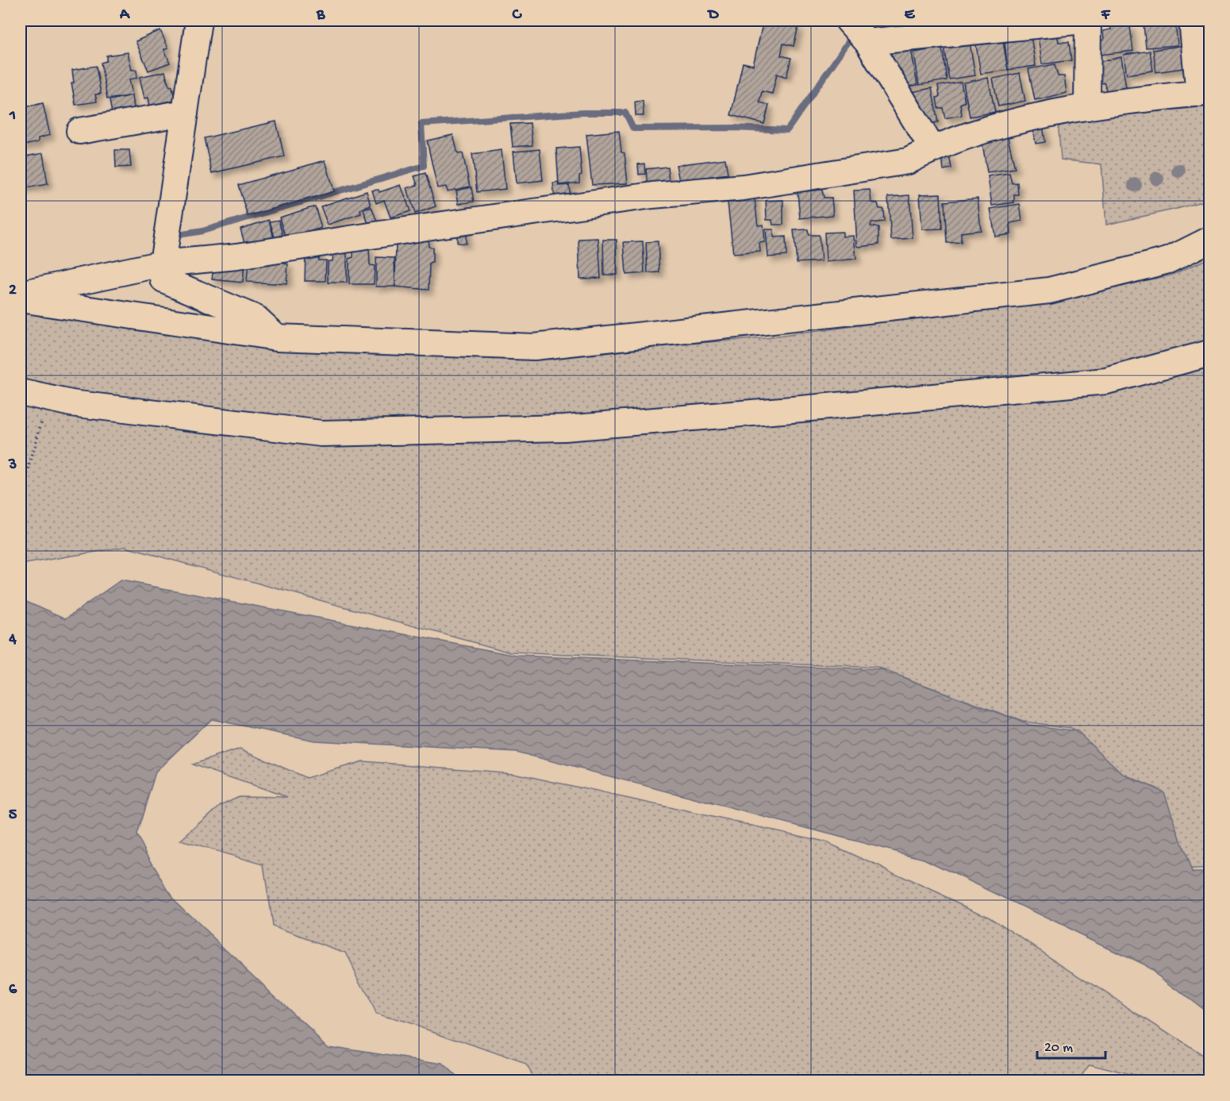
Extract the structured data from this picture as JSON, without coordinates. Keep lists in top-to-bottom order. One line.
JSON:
{"scale_bar":"20 m","grid":{"columns":["A","B","C","D","E","F"],"rows":["1","2","3","4","5","6"]}}
